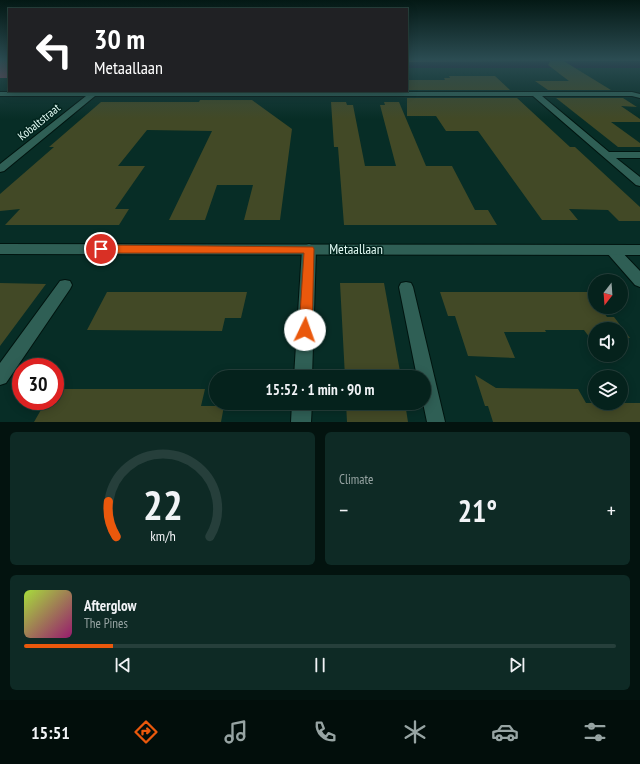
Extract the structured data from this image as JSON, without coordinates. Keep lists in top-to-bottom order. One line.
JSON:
{"streets":{"street":["Kobaltstraat","Metaallaan"]},"north":"bottom","page":{"turn":["30 m","Metaallaan"],"limit":"30","trip":"15:52 · 1 min · 90 m","tile":"Climate","heat":["−","21°","+"],"song":["Afterglow","The Pines"],"tabs":"15:51","gauge":["22","km/h"]}}
